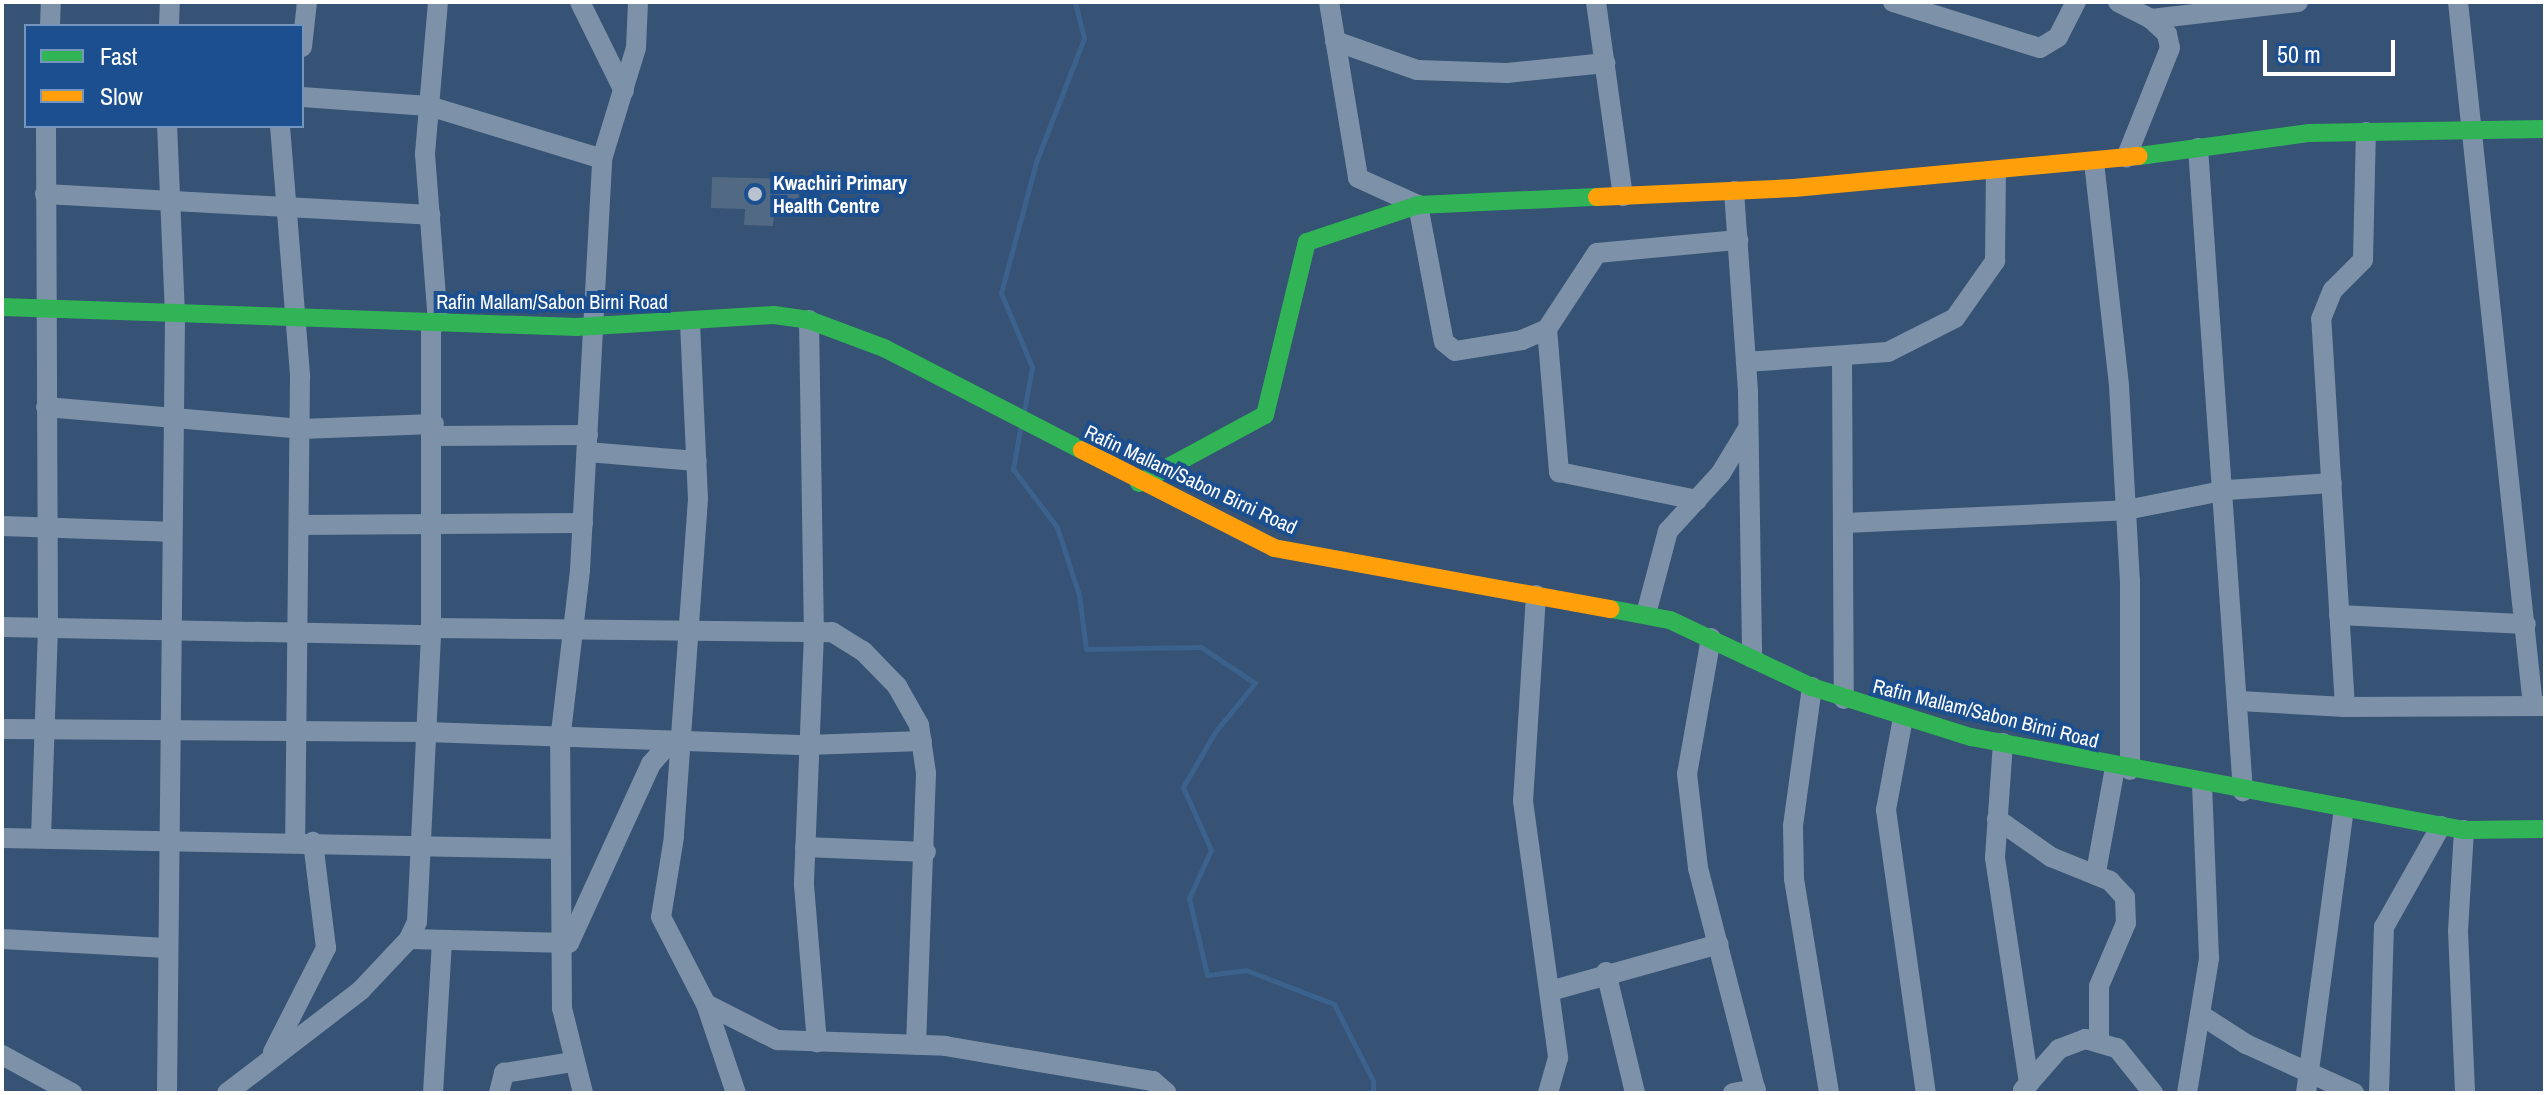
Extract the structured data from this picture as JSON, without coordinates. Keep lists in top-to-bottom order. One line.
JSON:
{"streets":{"street":["Rafin Mallam/Sabon Birni Road"]},"places":["Kwachiri Primary Health Centre"],"legend":["Fast","Slow"],"scale_bar":"50 m"}
